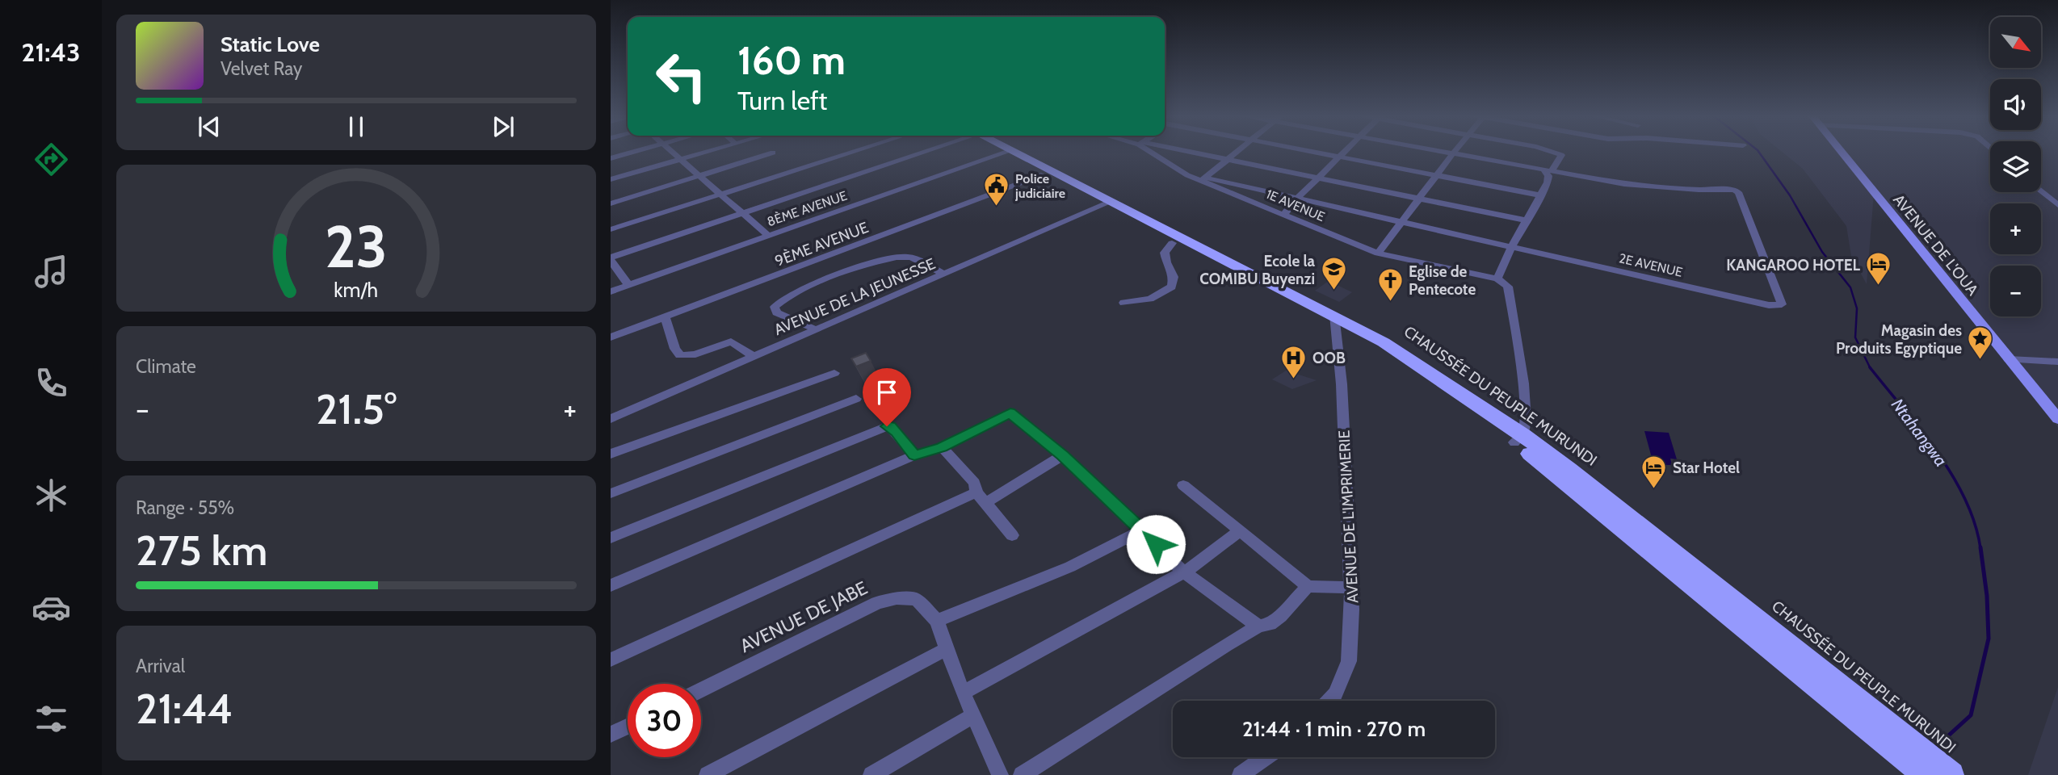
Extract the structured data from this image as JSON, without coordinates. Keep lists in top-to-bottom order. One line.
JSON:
{"streets":{"highway":["CHAUSSÉE DU PEUPLE MURUNDI"],"main road":["AVENUE DE L'OUA"],"street":["1E AVENUE","8ÈME AVENUE","9ÈME AVENUE","2E AVENUE","AVENUE DE LA JEUNESSE","AVENUE DE L'IMPRIMERIE","AVENUE DE JABE"]},"crossings":[["1E AVENUE","2E AVENUE"],["8ÈME AVENUE","CHAUSSÉE DU PEUPLE MURUNDI"],["9ÈME AVENUE","CHAUSSÉE DU PEUPLE MURUNDI"],["AVENUE DE LA JEUNESSE","CHAUSSÉE DU PEUPLE MURUNDI"],["CHAUSSÉE DU PEUPLE MURUNDI","AVENUE DE L'IMPRIMERIE"]],"water":["Ntahangwa"],"places":{"public building":["Police judiciaire"],"hotel":["KANGAROO HOTEL","Star Hotel"],"school or university":["Ecole la COMIBU Buyenzi"],"church":["Eglise de Pentecote"],"place":["Magasin des Produits Egyptique"],"hospital":["OOB"]},"north":"bottom right","page":{"tabs":"21:43","map_buttons":["+","−"],"turn":["160 m","Turn left"],"song":["Static Love","Velvet Ray"],"tile":["Climate",["Range · 55%","275 km"],["Arrival","21:44"]],"heat":["−","21.5°","+"],"limit":"30","trip":"21:44 · 1 min · 270 m","gauge":["23","km/h"]}}
